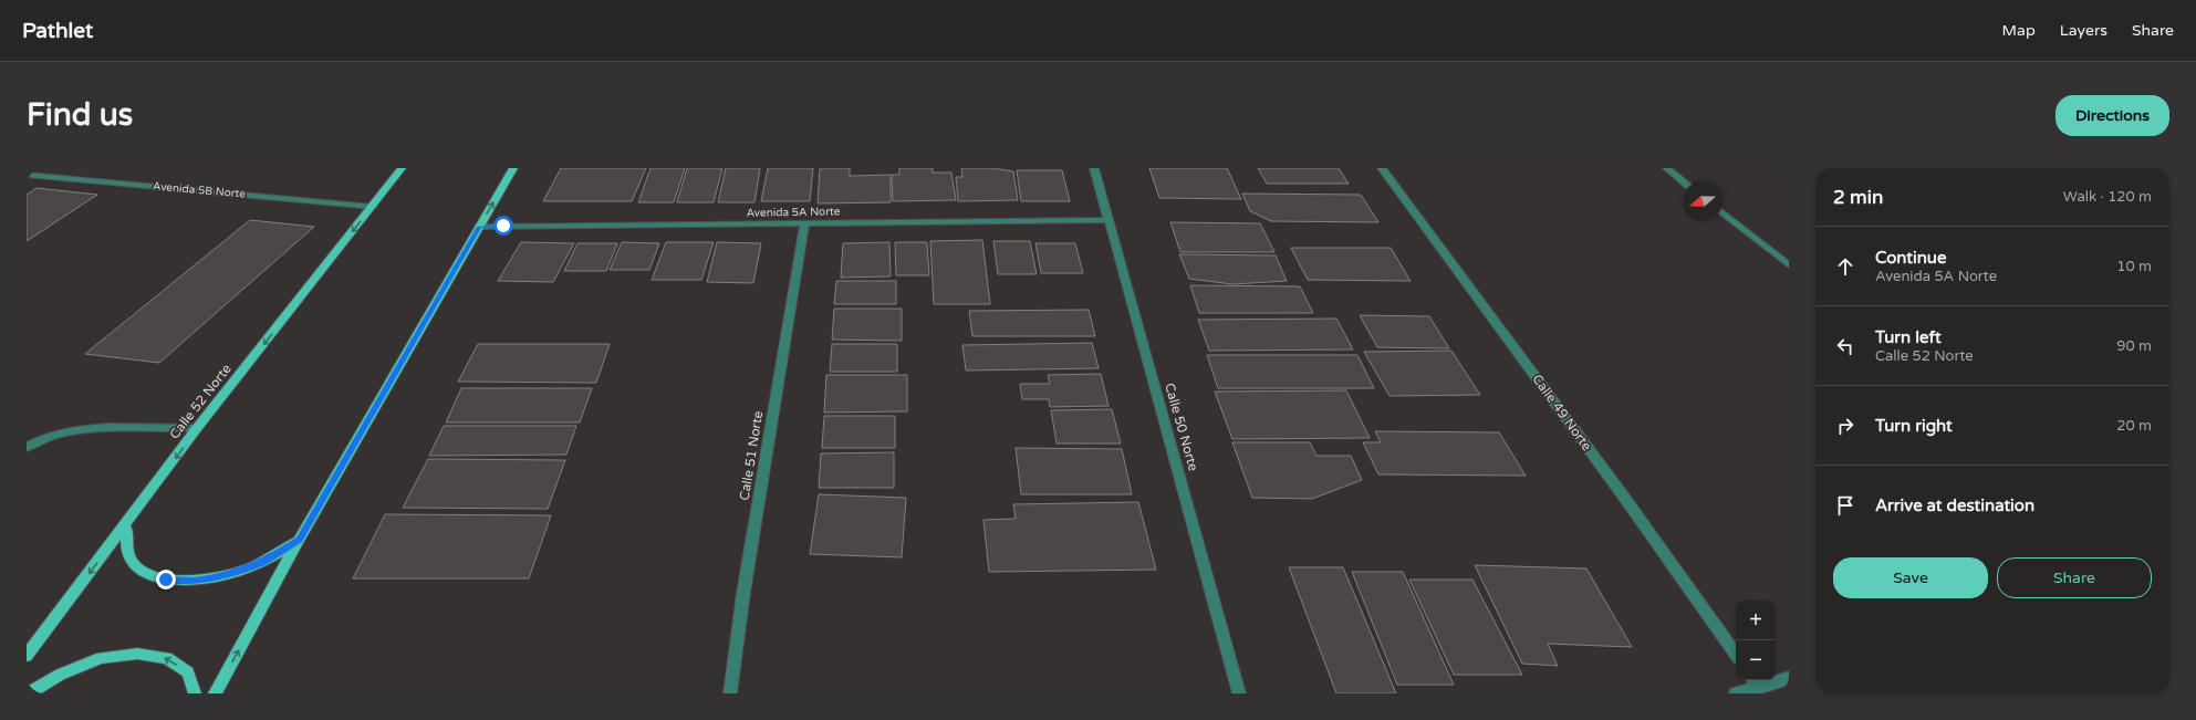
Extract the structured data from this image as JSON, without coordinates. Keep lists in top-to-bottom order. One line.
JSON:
{"streets":{"main road":["Calle 52 Norte"],"street":["Avenida 5B Norte","Avenida 5A Norte","Calle 49 Norte","Calle 50 Norte","Calle 51 Norte"]},"crossings":[["Avenida 5B Norte","Calle 52 Norte"],["Avenida 5A Norte","Calle 50 Norte"],["Avenida 5A Norte","Calle 51 Norte"]],"one_way":["Calle 52 Norte"],"north":"left","page":{"header":"Pathlet","nav":["Map","Layers","Share"],"buttons":["Directions",["Save","Share"]],"title":"Find us","heading":["2 min","Walk · 120 m"],"list":[["Continue","Avenida 5A Norte","10 m"],["Turn left","Calle 52 Norte","90 m"],["Turn right","20 m"],"Arrive at destination"],"map_buttons":["+","−"]}}
